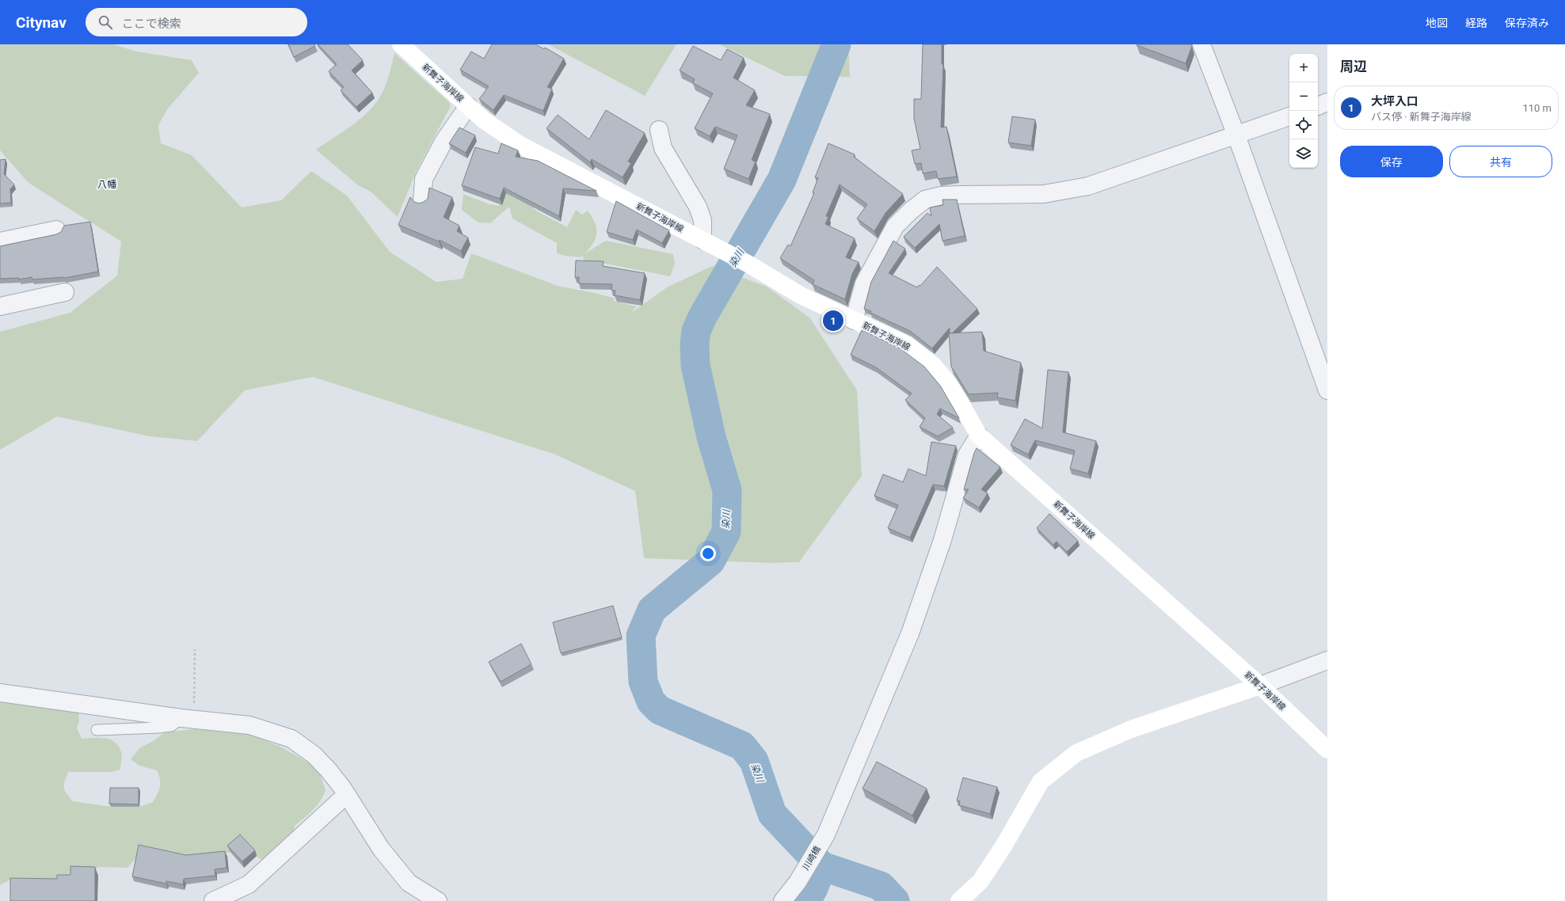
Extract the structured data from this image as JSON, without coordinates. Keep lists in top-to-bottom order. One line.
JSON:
{"streets":{"main road":["新舞子海岸線"],"street":["川崎橋"]},"crossings":[["新舞子海岸線","川崎橋"]],"districts":["八幡"],"water":["染川"],"page":{"header":"Citynav","search":"ここで検索","nav":["地図","経路","保存済み"],"heading":"周辺","map_buttons":["+","−"],"list":[{"mark":"1","name":"大坪入口","note":"バス停 · 新舞子海岸線","value":"110 m"}],"buttons":["保存","共有"],"pins":"1"}}
